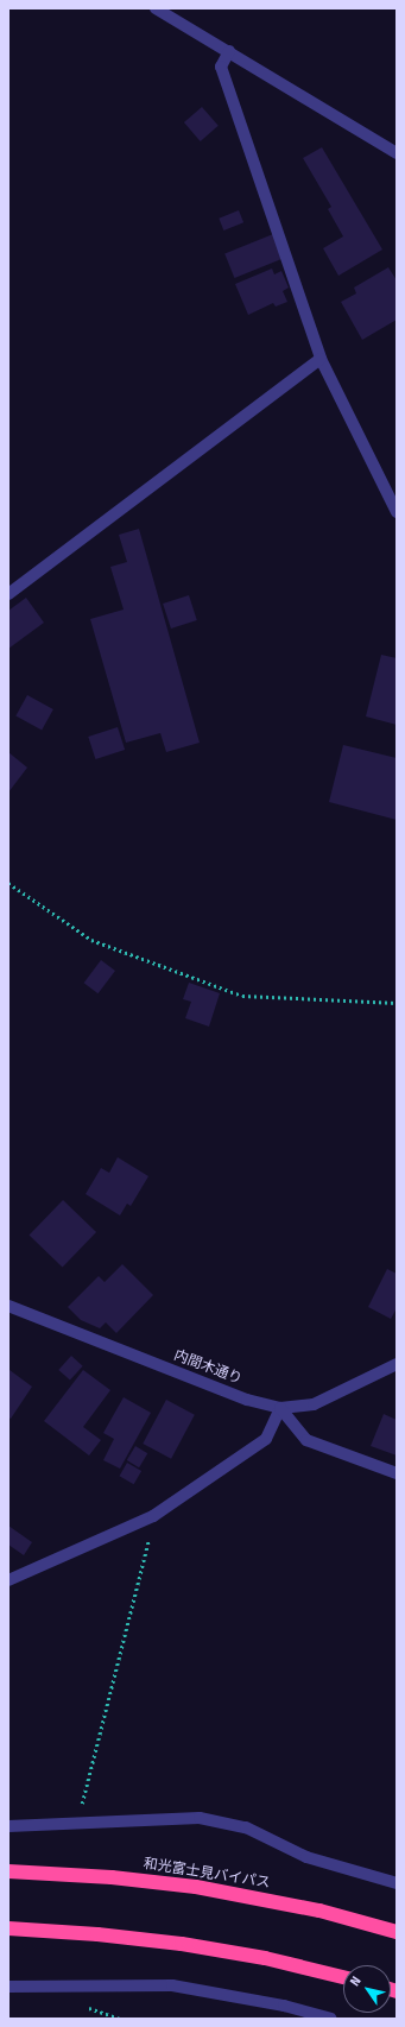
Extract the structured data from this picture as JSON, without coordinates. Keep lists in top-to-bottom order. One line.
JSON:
{"streets":{"highway":["和光富士見バイパス"],"street":["内間木通り"]},"north":"top left"}
